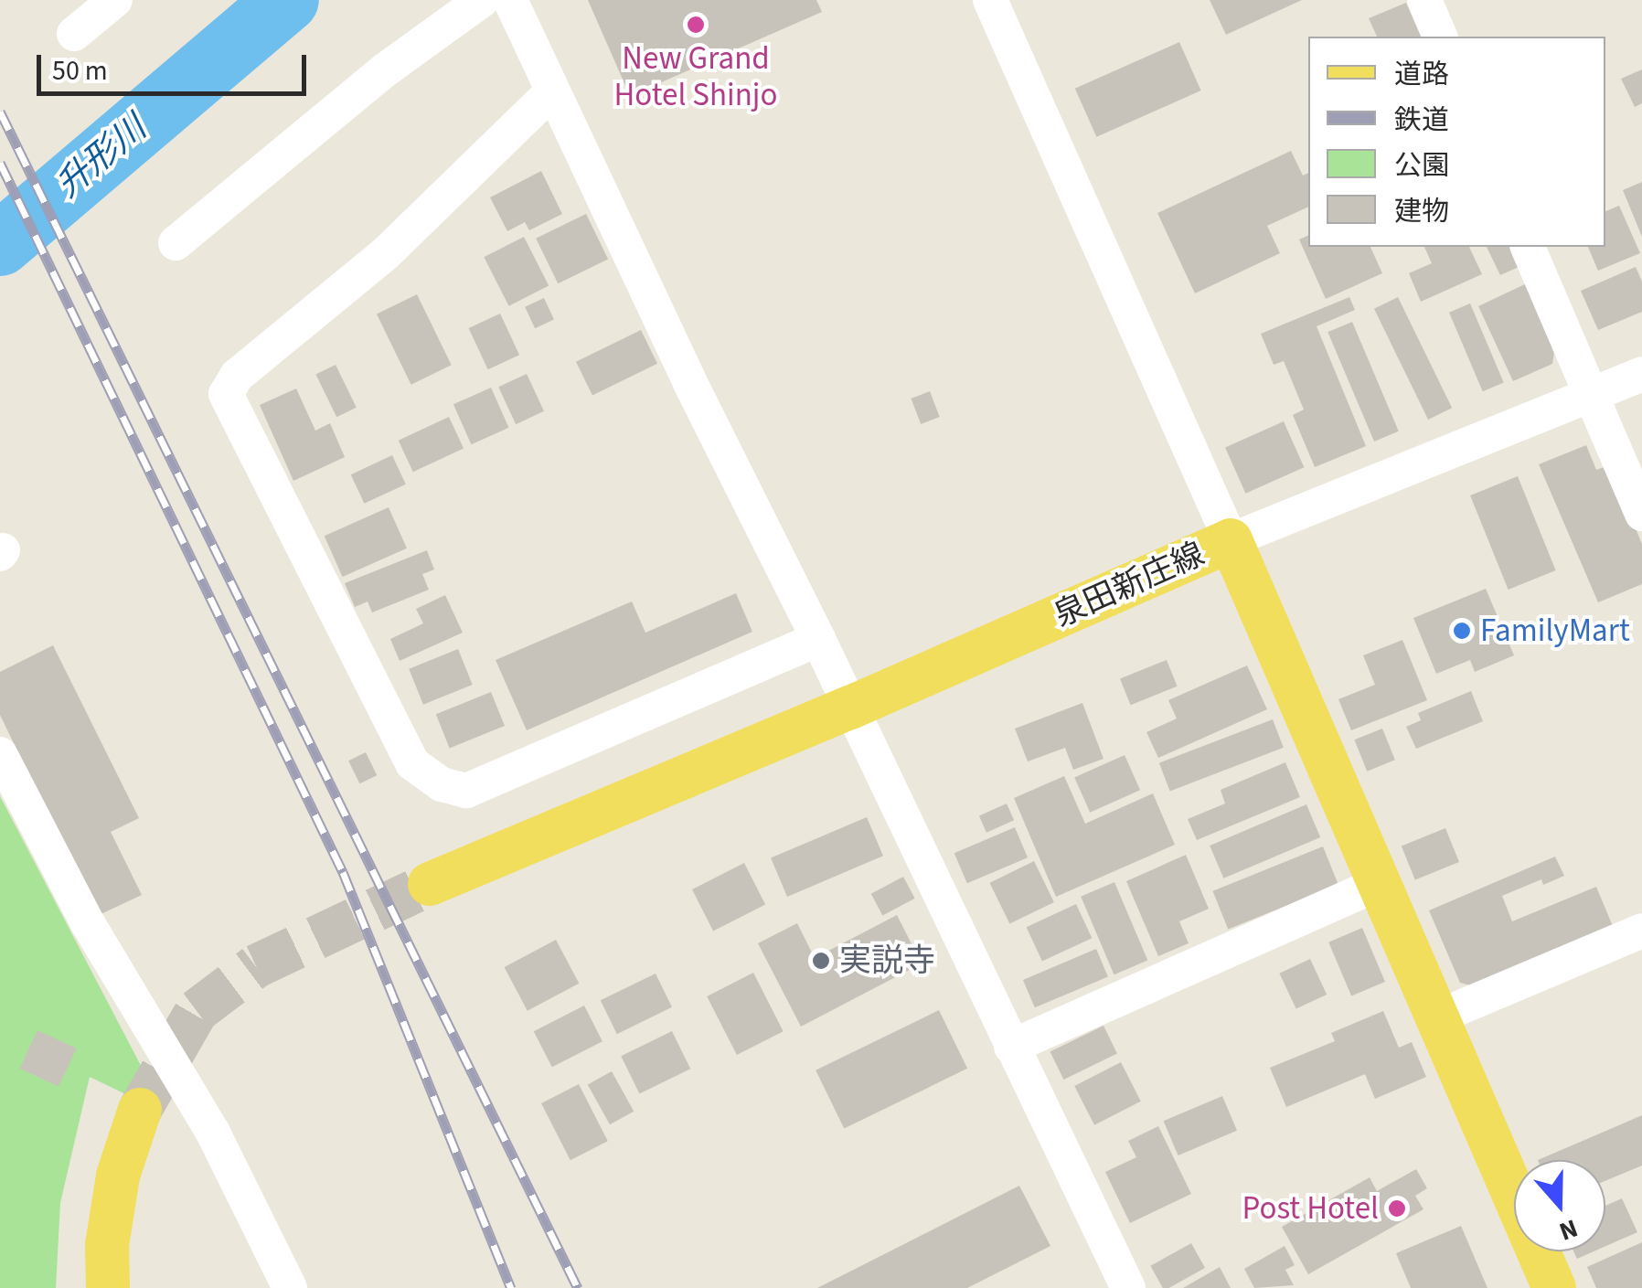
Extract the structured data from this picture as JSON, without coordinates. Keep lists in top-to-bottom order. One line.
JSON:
{"streets":{"main road":["泉田新庄線"]},"water":["升形川"],"places":["New Grand Hotel Shinjo","FamilyMart","実説寺","Post Hotel"],"legend":["道路","鉄道","公園","建物"],"scale_bar":"50 m","north":"bottom"}
